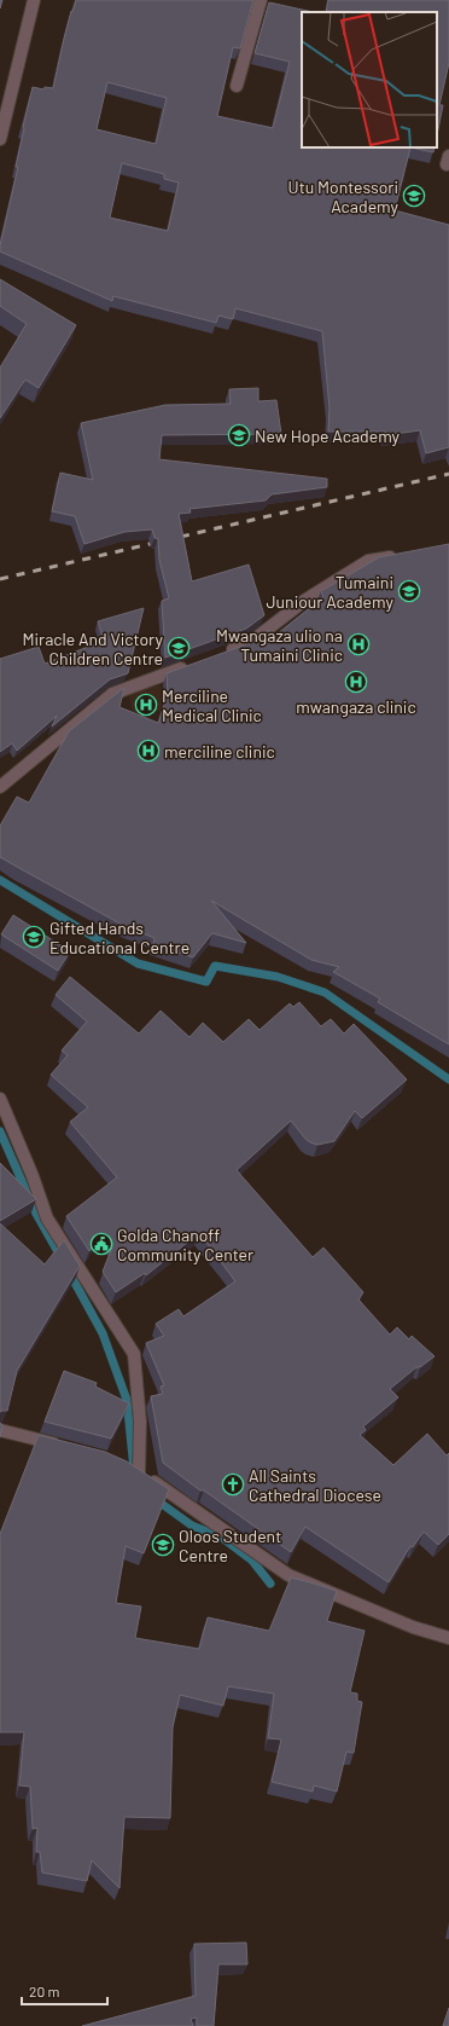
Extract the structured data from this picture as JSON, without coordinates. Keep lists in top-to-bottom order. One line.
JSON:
{"places":{"school or university":["Utu Montessori Academy","New Hope Academy","Tumaini Juniour Academy","Miracle And Victory Children Centre","Gifted Hands Educational Centre","Oloos Student Centre"],"hospital":["Mwangaza ulio na Tumaini Clinic","mwangaza clinic","Merciline Medical Clinic","merciline clinic"],"public building":["Golda Chanoff Community Center"],"church":["All Saints Cathedral Diocese"]},"scale_bar":"20 m"}
